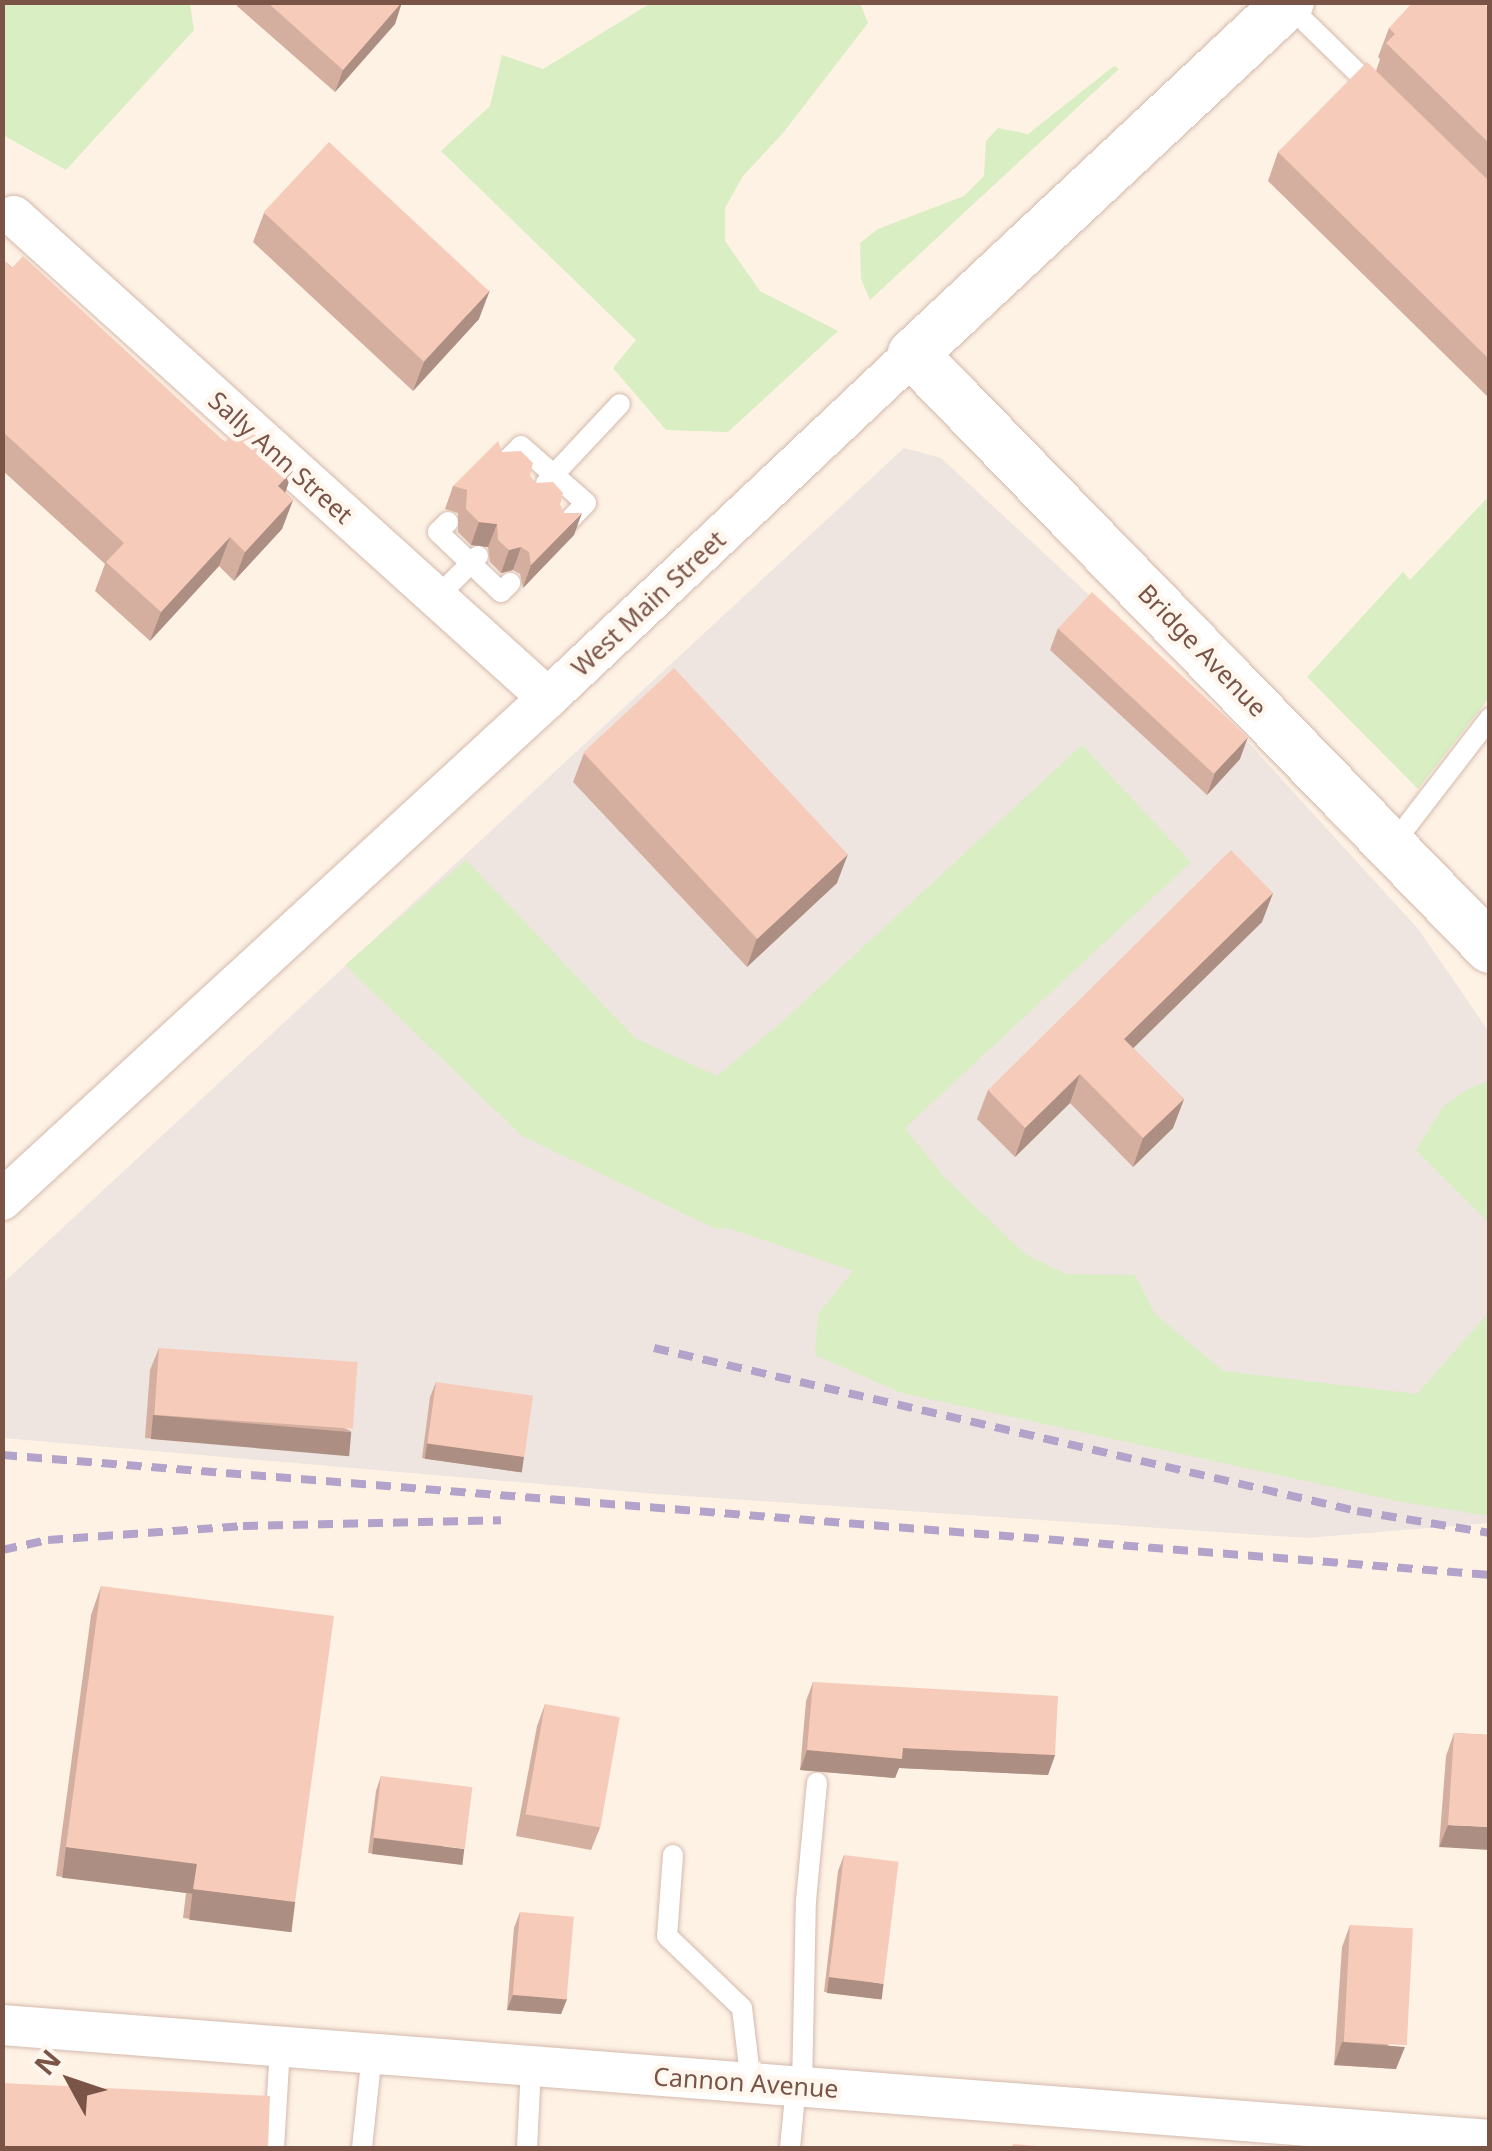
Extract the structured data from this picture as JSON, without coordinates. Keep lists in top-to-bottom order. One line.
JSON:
{"streets":{"street":["Sally Ann Street","West Main Street","Bridge Avenue","Cannon Avenue"]},"crossings":[["Sally Ann Street","West Main Street"],["West Main Street","Bridge Avenue"]],"north":"top left"}
